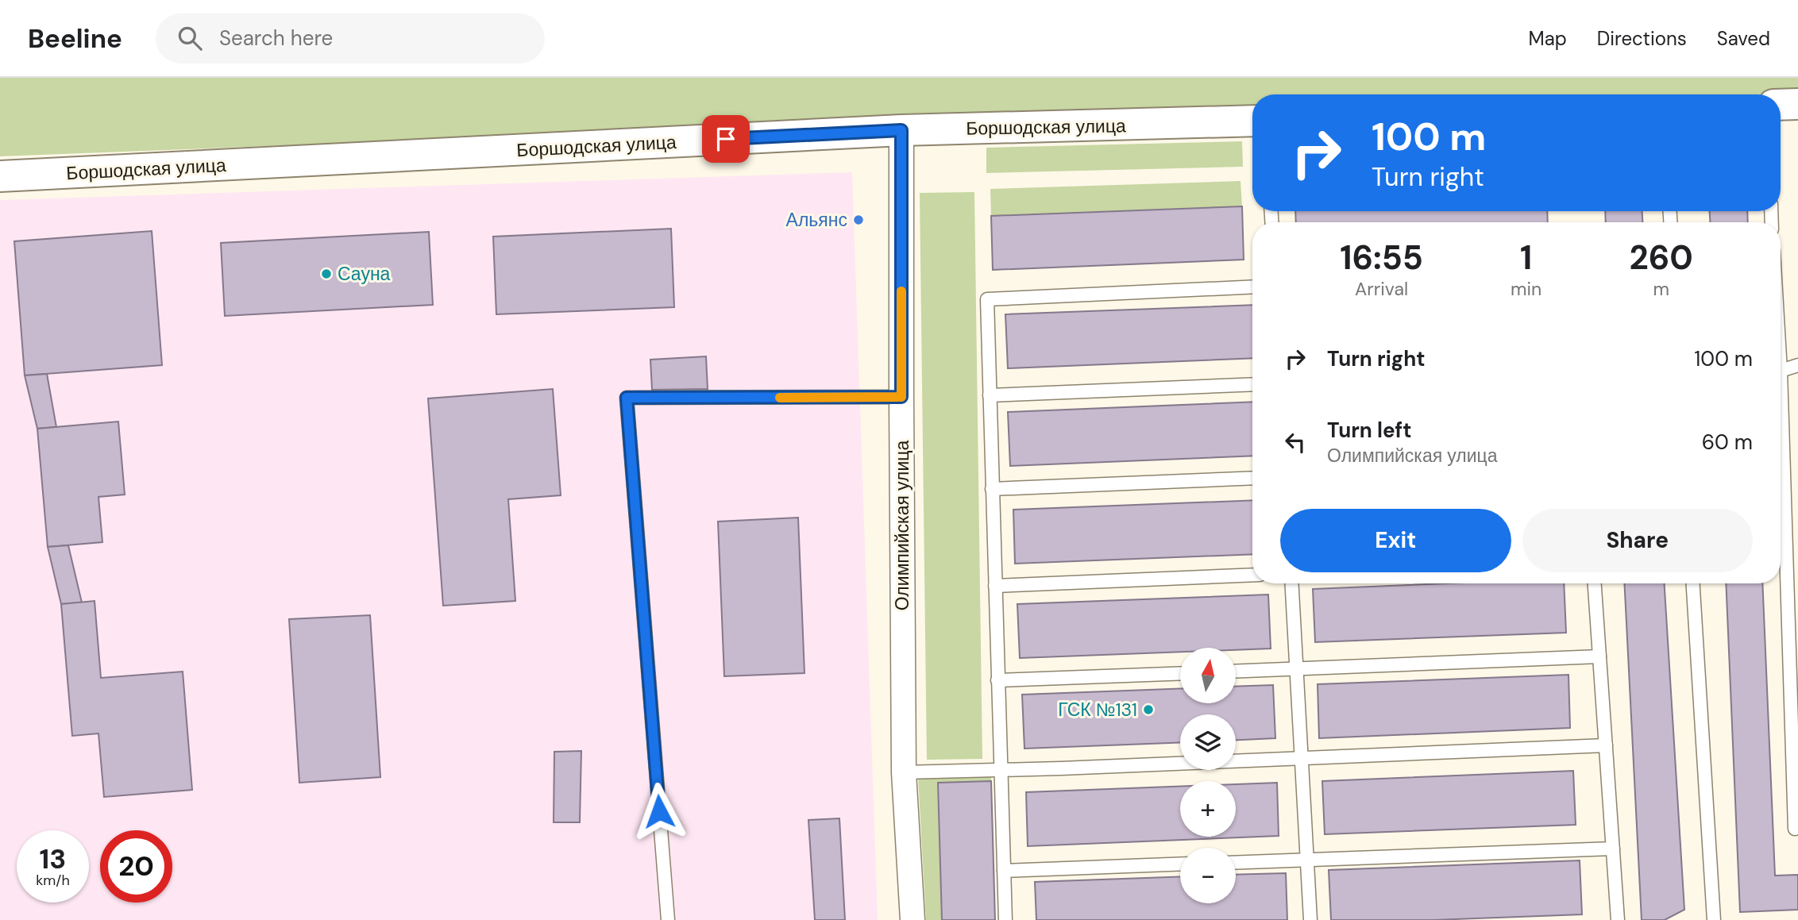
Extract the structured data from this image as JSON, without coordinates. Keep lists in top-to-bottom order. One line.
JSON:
{"streets":{"street":["Боршодская улица","Олимпийская улица"]},"crossings":[["Боршодская улица","Олимпийская улица"]],"places":["Альянс","Сауна","ГСК №131"],"north":"top","page":{"header":"Beeline","search":"Search here","nav":["Map","Directions","Saved"],"turn":["100 m","Turn right"],"eta":["16:55","Arrival","1","min","260","m"],"list":[{"name":"Turn right","value":"100 m"},{"name":"Turn left","note":"Олимпийская улица","value":"60 m"}],"buttons":["Exit","Share"],"map_buttons":["+","−"],"speed":"13 km/h","limit":"20"}}
